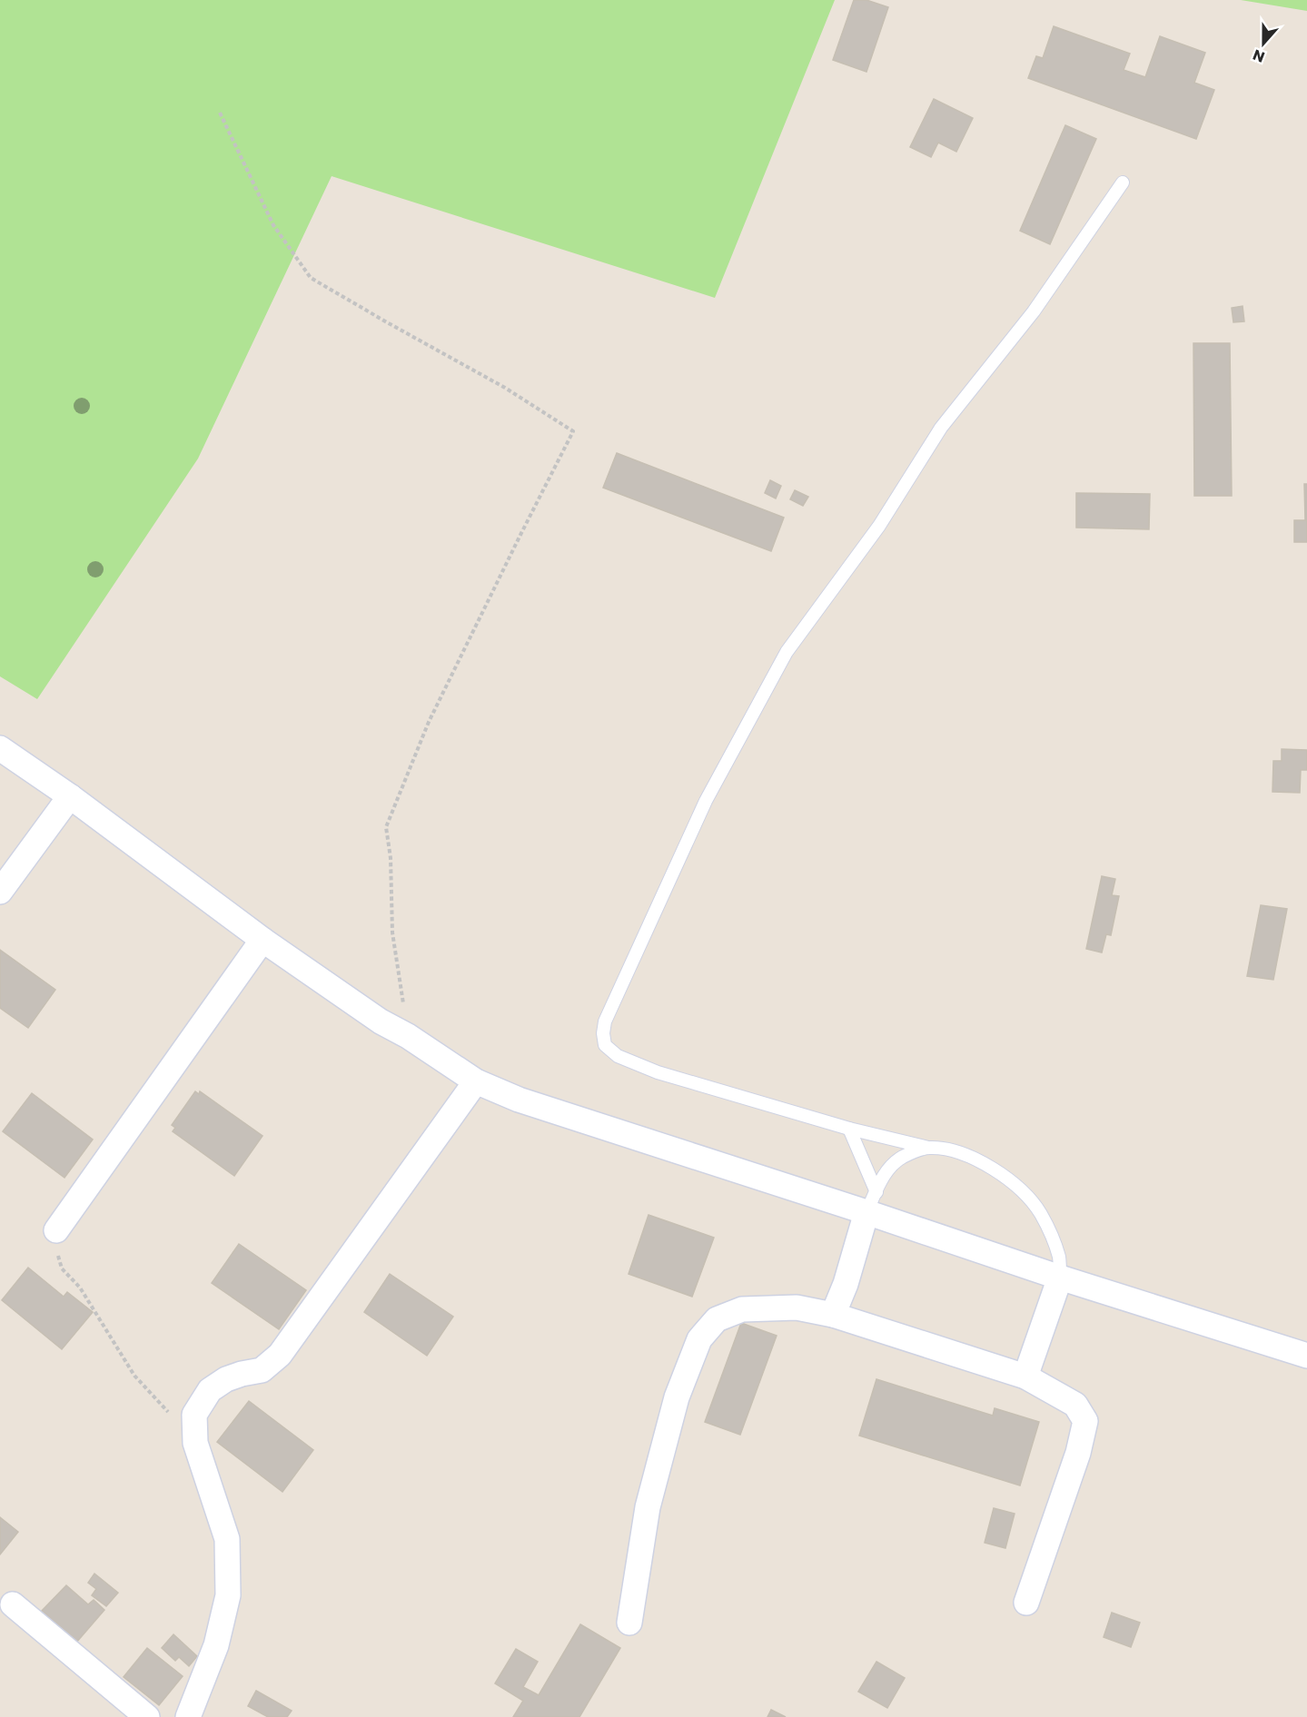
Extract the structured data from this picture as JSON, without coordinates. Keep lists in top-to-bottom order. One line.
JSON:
{"north":"bottom"}
